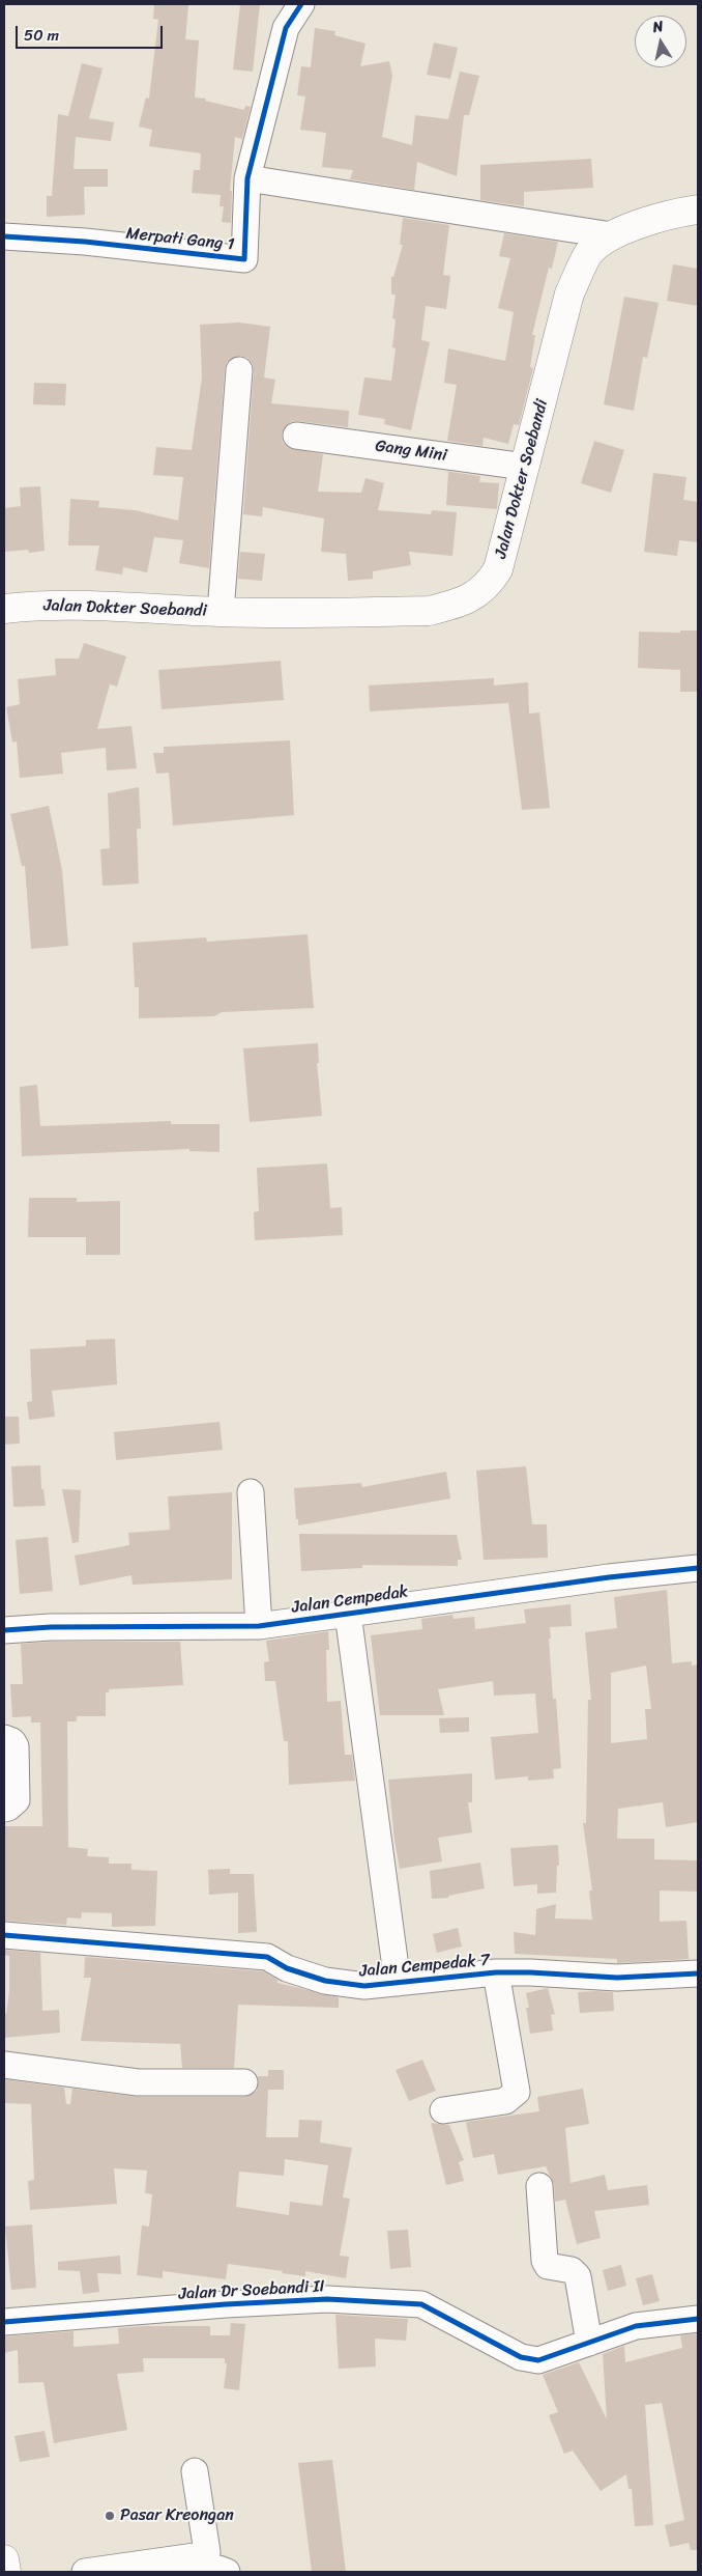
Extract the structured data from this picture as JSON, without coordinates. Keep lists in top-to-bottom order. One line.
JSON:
{"streets":{"main road":["Jalan Dokter Soebandi"],"street":["Merpati Gang 1","Gang Mini","Jalan Cempedak","Jalan Cempedak 7","Jalan Dr Soebandi II"]},"crossings":[["Gang Mini","Jalan Dokter Soebandi"]],"places":["Pasar Kreongan"],"scale_bar":"50 m","north":"top"}
